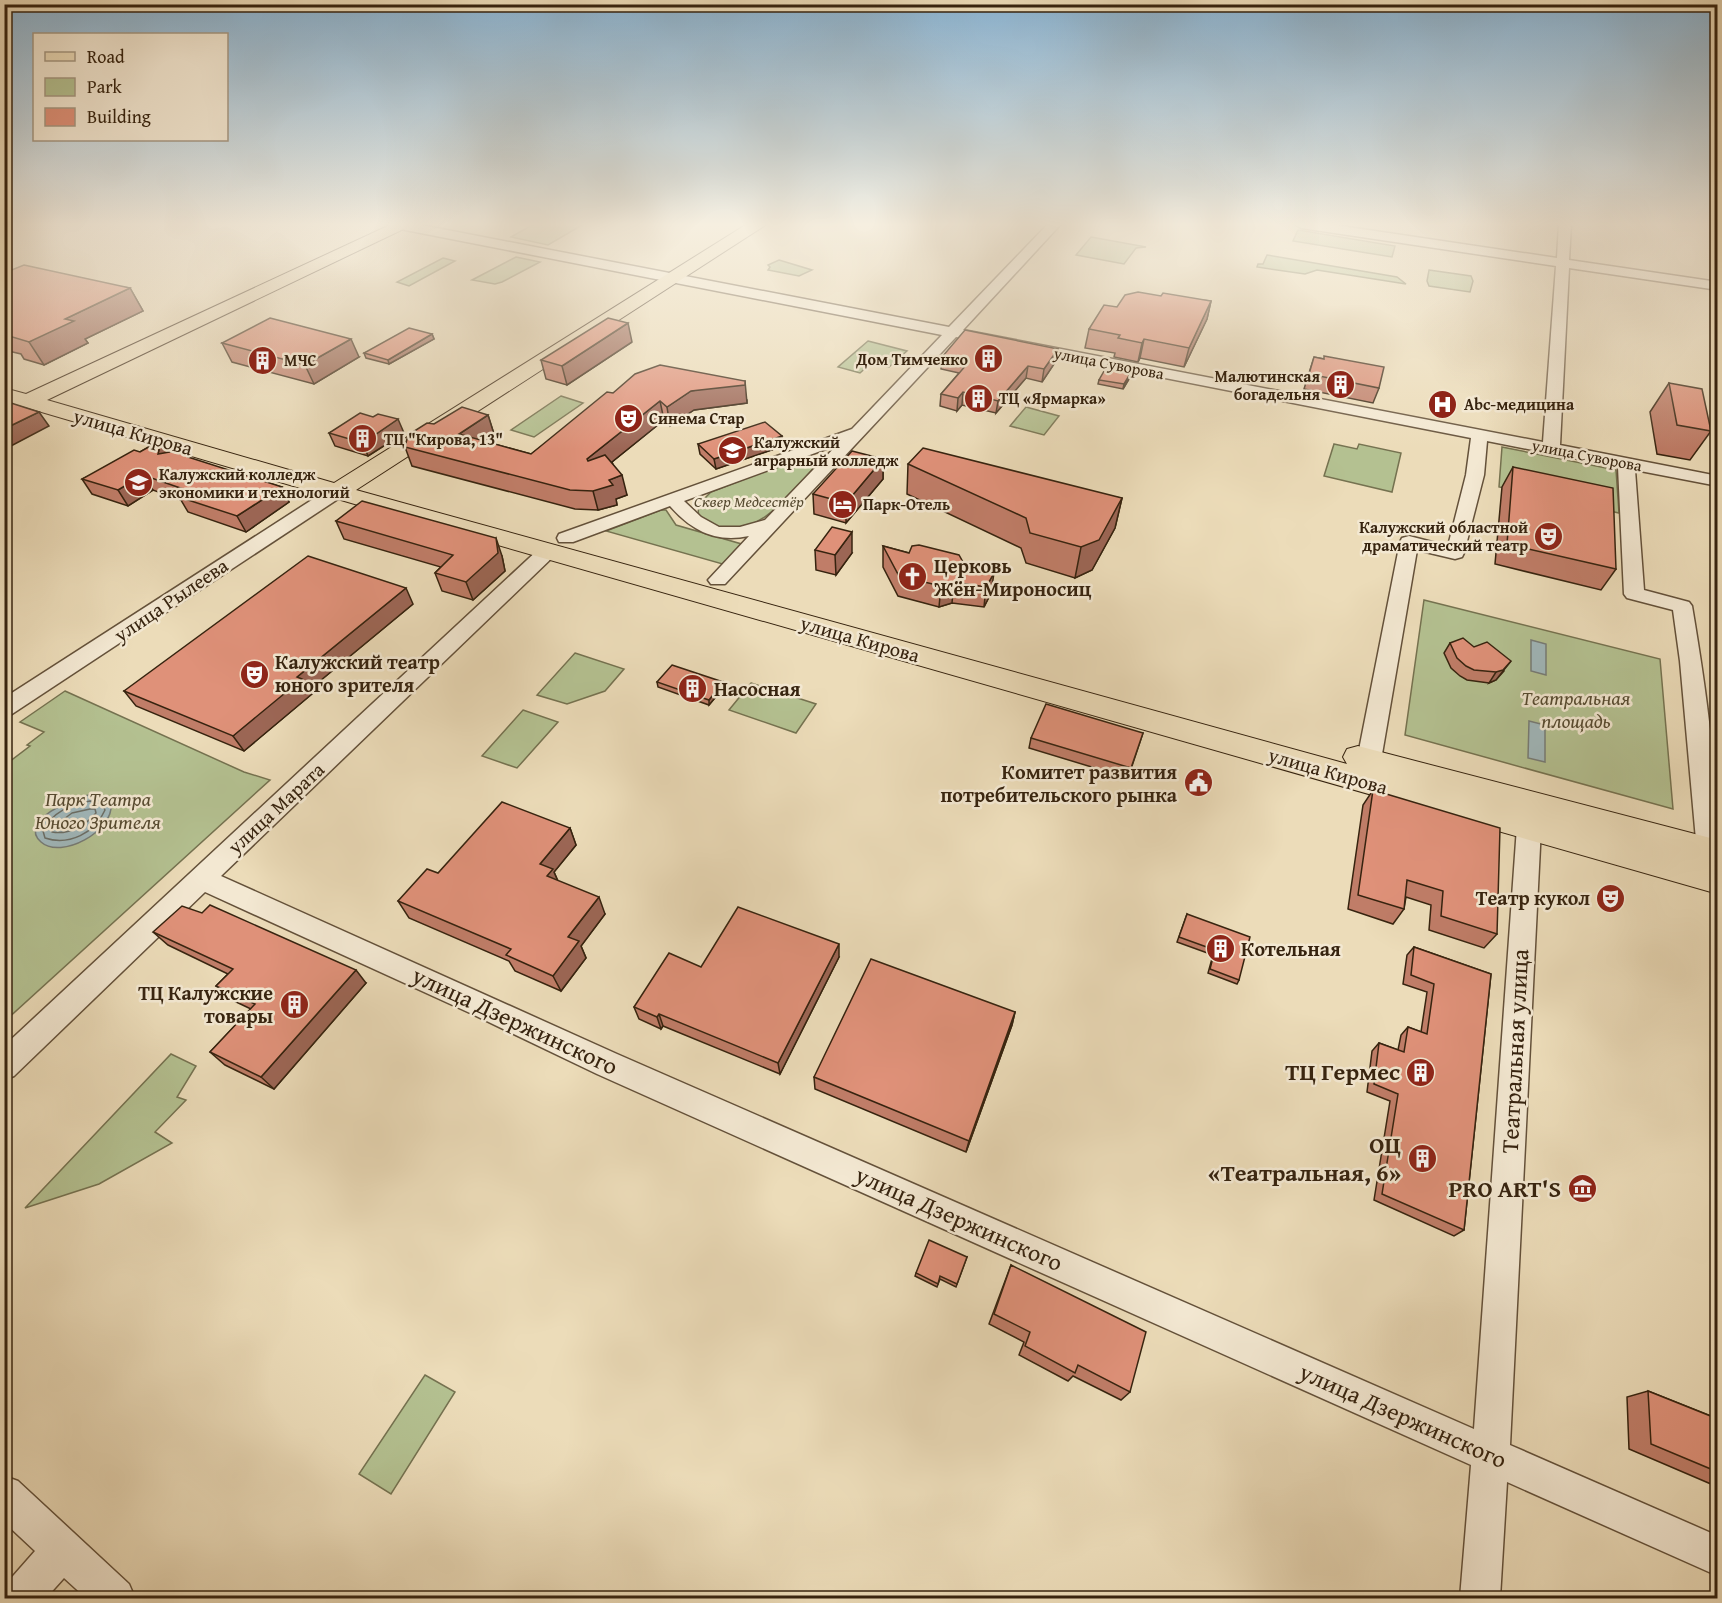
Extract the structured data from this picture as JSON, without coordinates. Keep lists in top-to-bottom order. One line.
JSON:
{"streets":{"main road":["улица Кирова","улица Рылеева"],"street":["улица Суворова","улица Марата","улица Дзержинского","Театральная улица"]},"crossings":[["улица Кирова","улица Рылеева"],["улица Кирова","улица Марата"],["улица Кирова","Театральная улица"],["улица Марата","улица Дзержинского"],["улица Дзержинского","Театральная улица"]],"parks":["Сквер Медсестёр","Театральная площадь","Парк Театра Юного Зрителя"],"places":{"building":["Дом Тимченко","МЧС","Малютинская богадельня","ТЦ «Ярмарка»","ТЦ \"Кирова, 13\"","Насосная","Котельная","ТЦ Калужские товары","ТЦ Гермес","ОЦ «Театральная, 6»"],"hospital":["Abc-медицина"],"theatre":["Синема Стар","Калужский областной драматический театр","Калужский театр юного зрителя","Театр кукол"],"school or university":["Калужский аграрный колледж","Калужский колледж экономики и технологий"],"hotel":["Парк-Отель"],"church":["Церковь Жён-Мироносиц"],"public building":["Комитет развития потребительского рынка"],"museum":["PRO ART'S"]},"legend":["Road","Park","Building"]}
